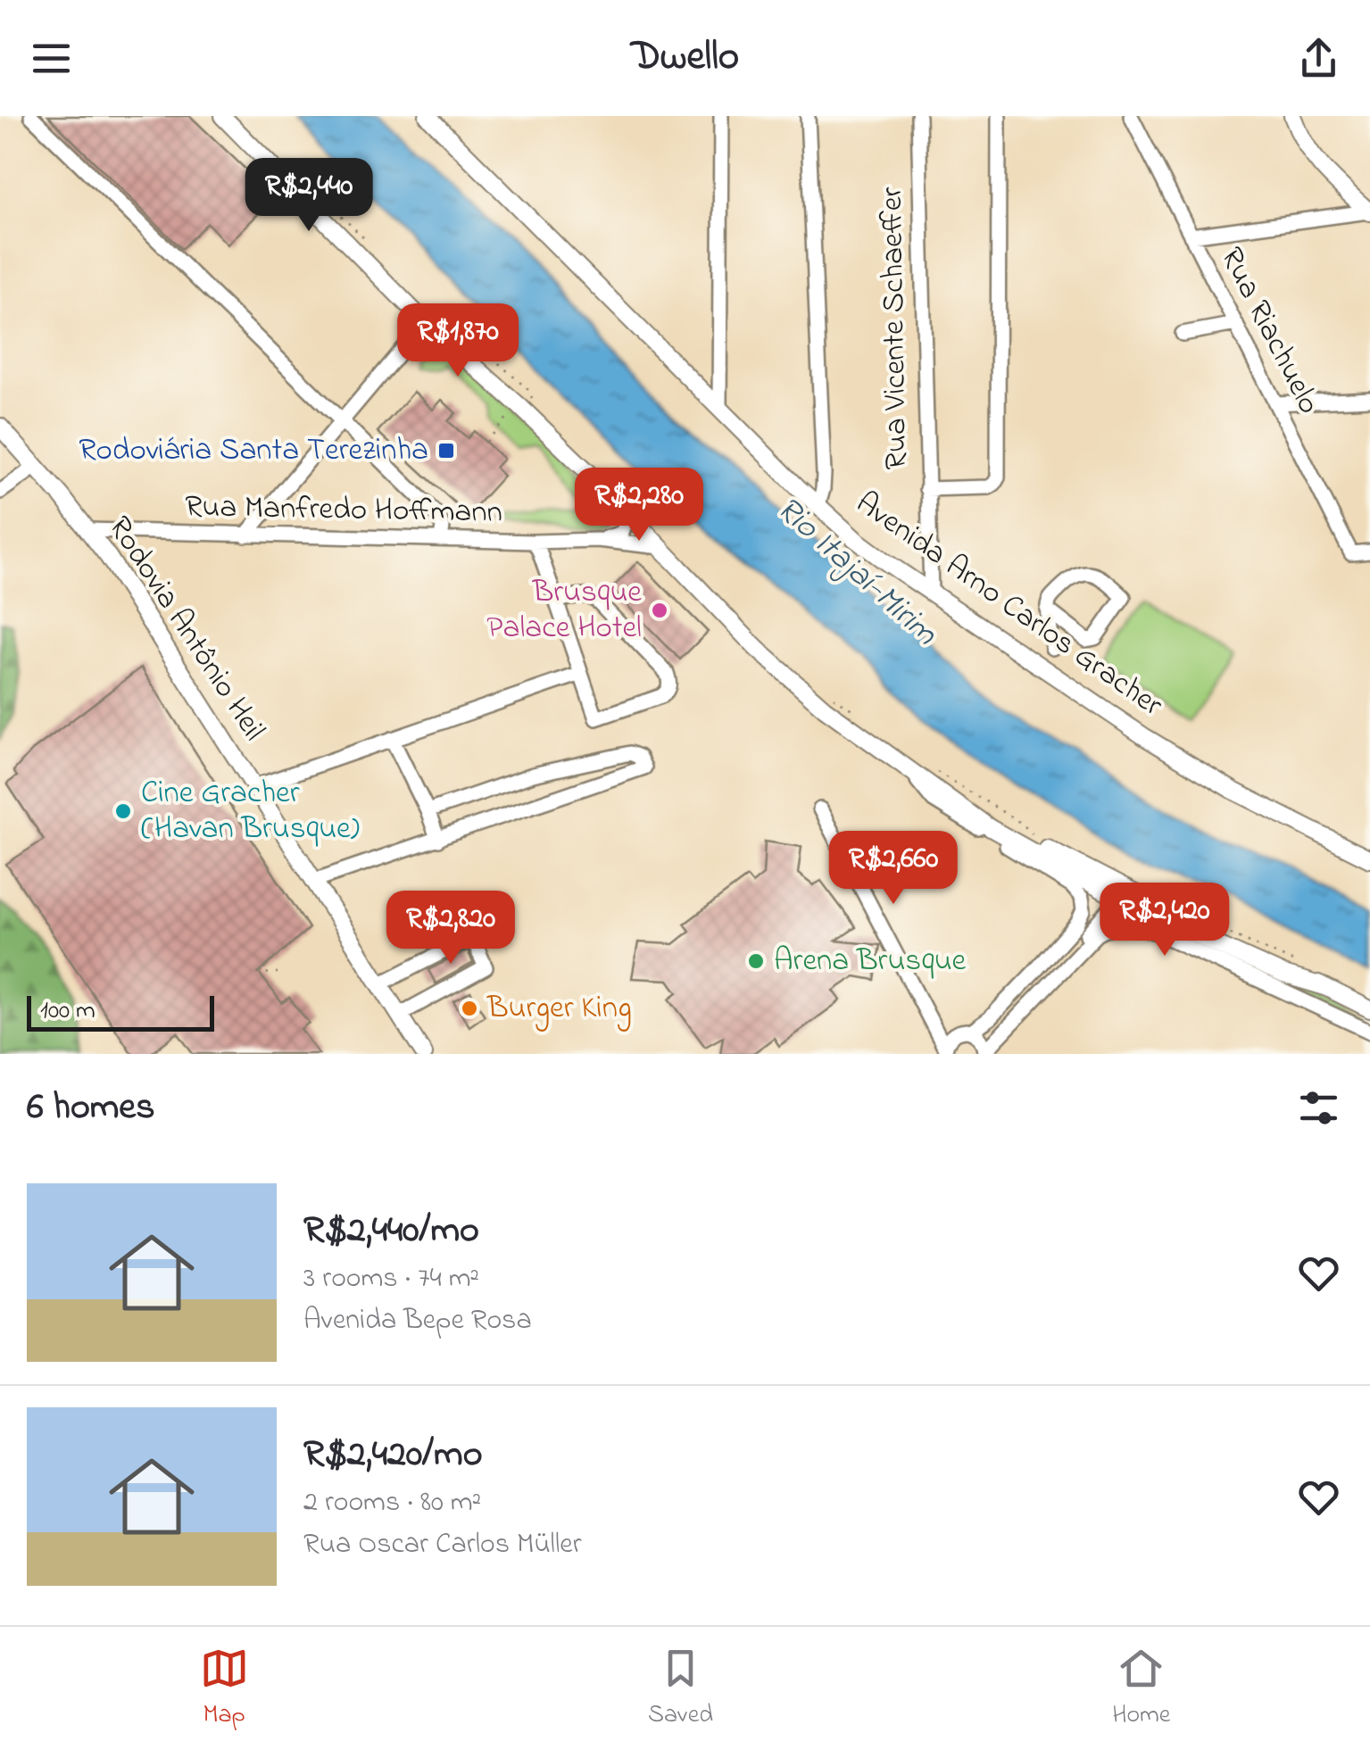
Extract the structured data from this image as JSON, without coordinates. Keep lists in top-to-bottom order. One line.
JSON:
{"streets":{"main road":["Avenida Arno Carlos Gracher","Rodovia Antônio Heil"],"street":["Rua Vicente Schaeffer","Rua Riachuelo","Rua Manfredo Hoffmann"]},"crossings":[["Rua Vicente Schaeffer","Avenida Arno Carlos Gracher"],["Rua Manfredo Hoffmann","Rodovia Antônio Heil"]],"water":["Rio Itajaí-Mirim"],"places":{"transit":["Rodoviária Santa Terezinha"],"other":["Brusque Palace Hotel","Cine Gracher (Havan Brusque)","Arena Brusque","Burger King"]},"scale_bar":"100 m","page":{"header":"Dwello","price":["R$2,440","R$1,870","R$2,280","R$2,660","R$2,420","R$2,820"],"scale":"100 m","heading":"6 homes","list":[{"name":"R$2,440/mo","note":"3 rooms · 74 m² · Avenida Bepe Rosa"},{"name":"R$2,420/mo","note":"2 rooms · 80 m² · Rua Oscar Carlos Müller"}],"tabs":["Map","Saved","Home"]}}
